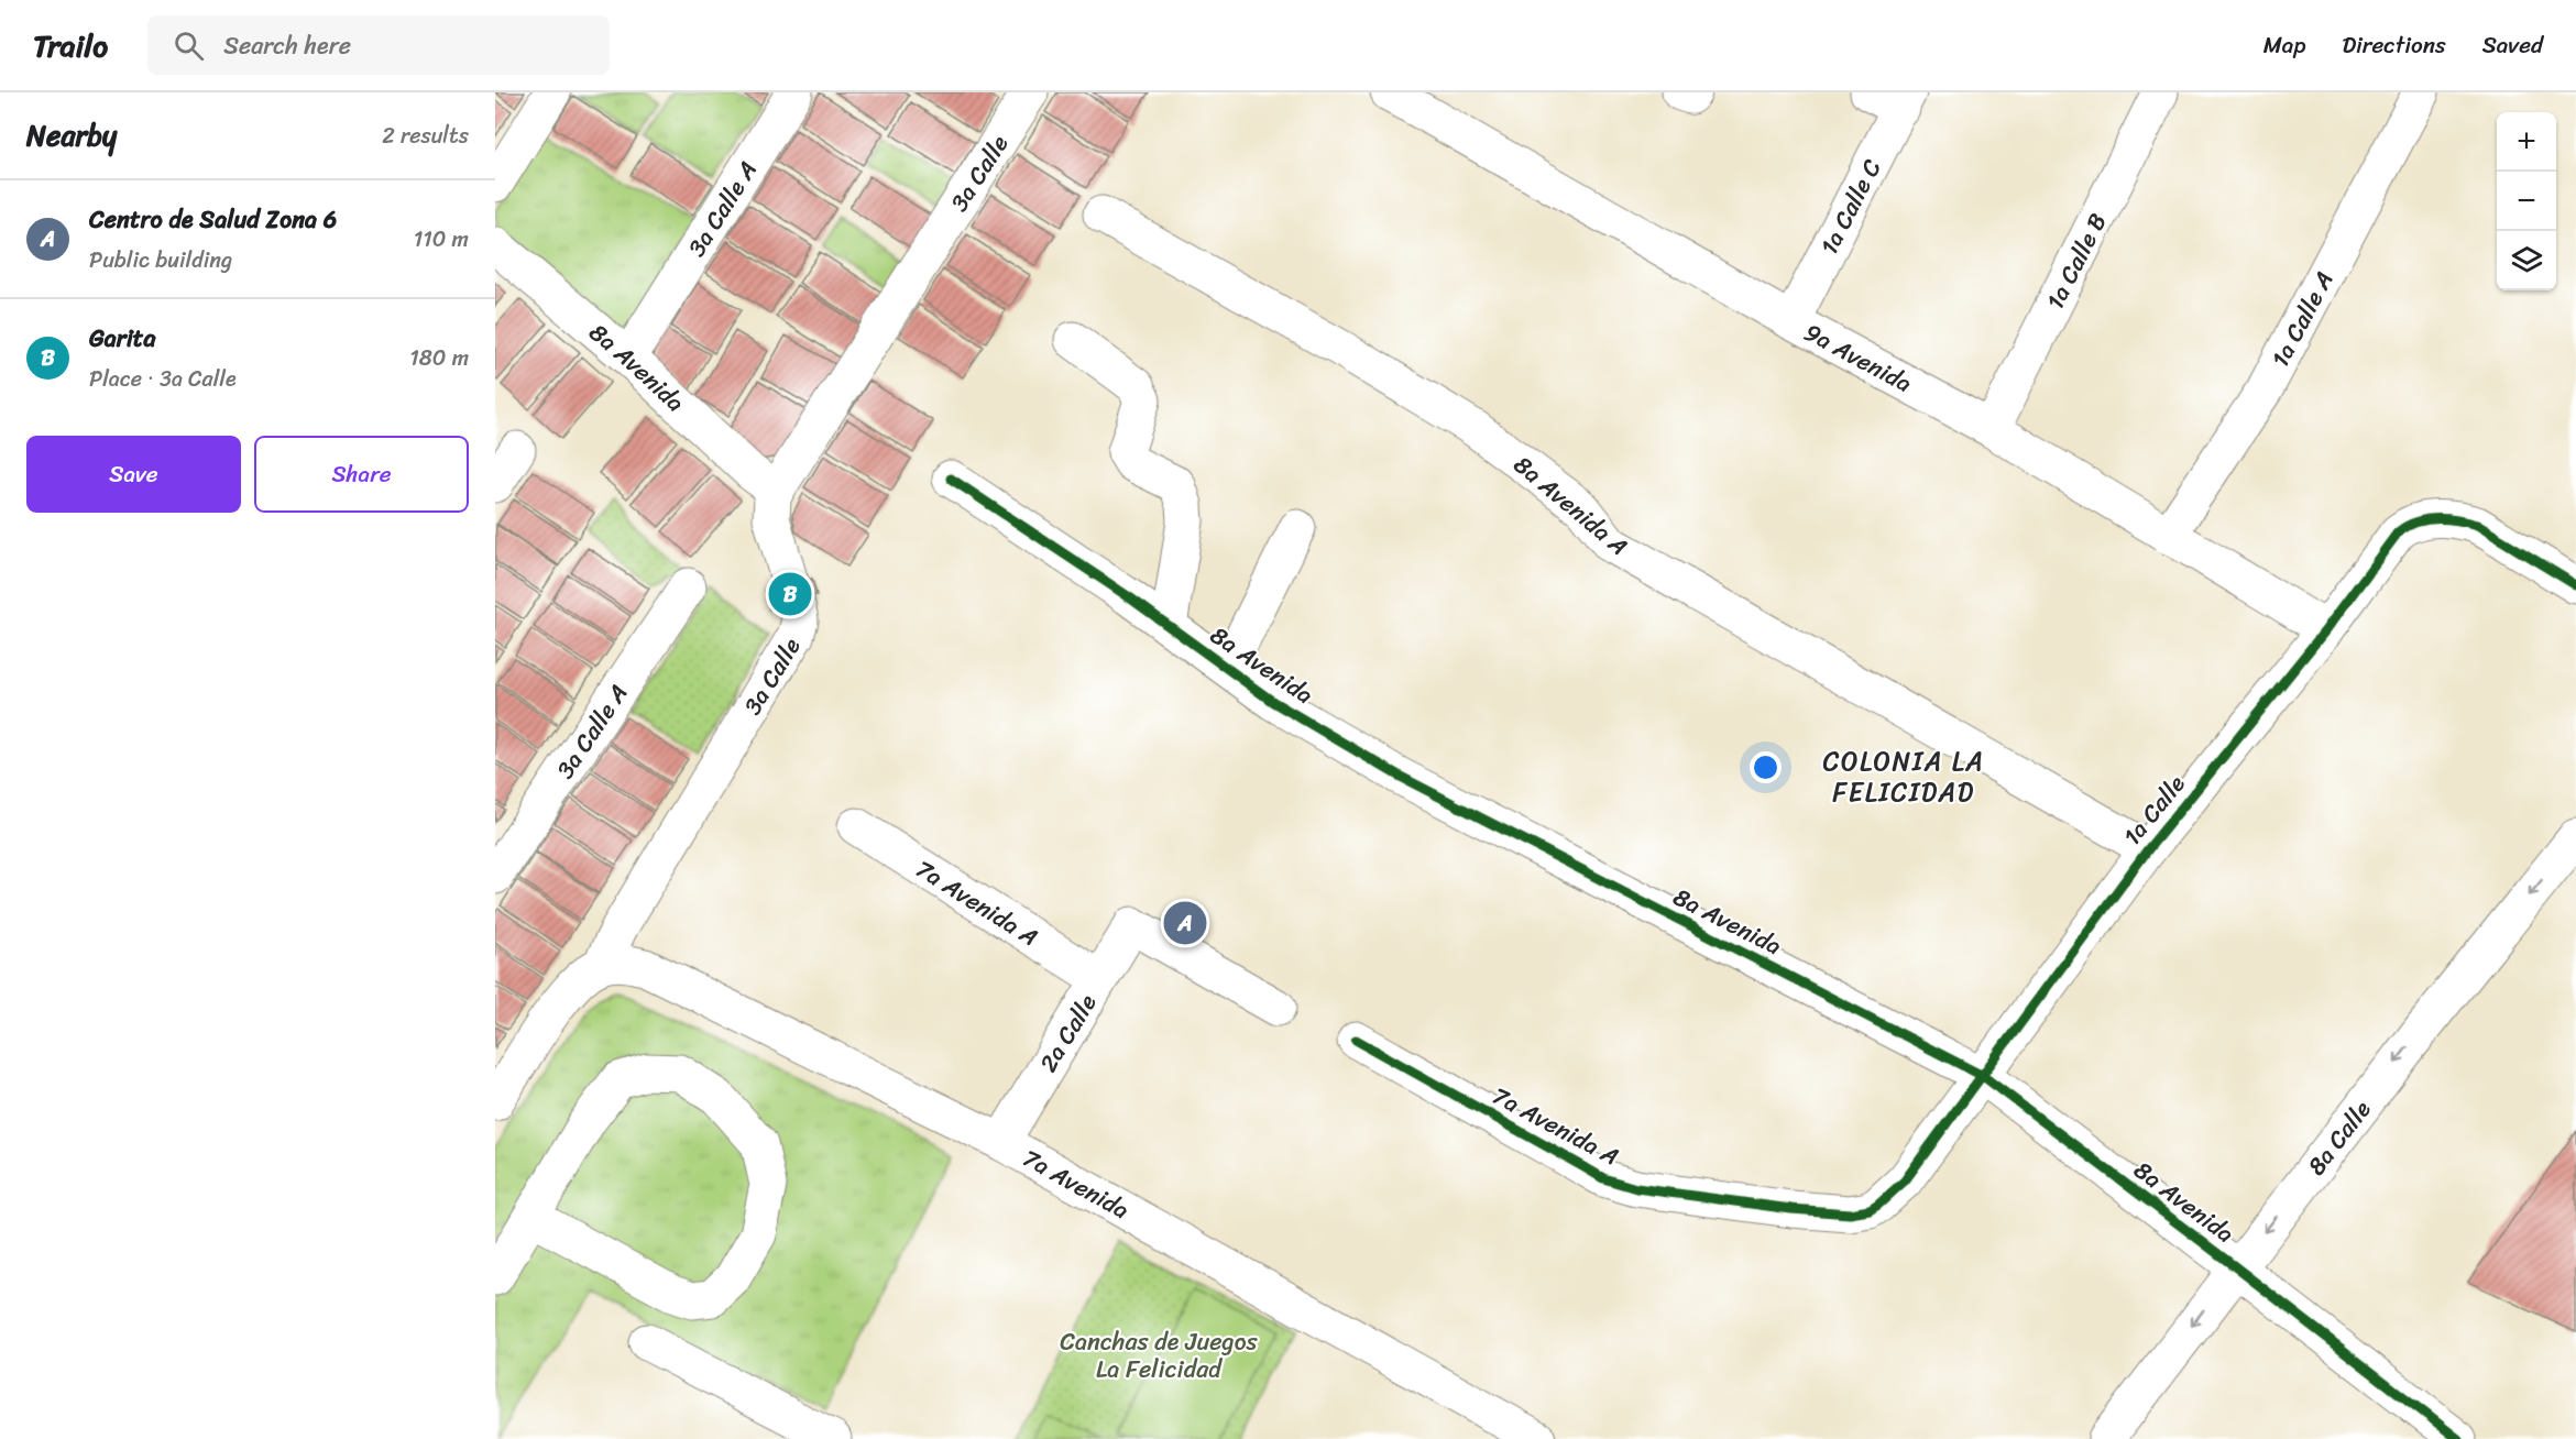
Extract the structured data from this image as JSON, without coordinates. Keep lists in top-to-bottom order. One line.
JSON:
{"streets":{"street":["3a Calle","1a Calle C","3a Calle A","1a Calle B","1a Calle A","9a Avenida","8a Avenida","8a Avenida A","1a Calle","7a Avenida A","2a Calle","8a Calle","7a Avenida"]},"crossings":[["3a Calle","8a Avenida"],["3a Calle","7a Avenida"],["1a Calle C","9a Avenida"],["3a Calle A","8a Avenida"],["1a Calle B","9a Avenida"],["1a Calle A","9a Avenida"],["9a Avenida","1a Calle"],["8a Avenida","1a Calle"],["8a Avenida","8a Calle"],["8a Avenida A","1a Calle"],["1a Calle","7a Avenida A"],["7a Avenida A","2a Calle"],["2a Calle","7a Avenida"]],"one_way":["8a Calle"],"districts":["COLONIA LA FELICIDAD"],"parks":["Canchas de Juegos La Felicidad"],"page":{"header":"Trailo","search":"Search here","nav":["Map","Directions","Saved"],"heading":["Nearby","2 results"],"map_buttons":["+","−"],"list":[{"mark":"A","name":"Centro de Salud Zona 6","note":"Public building","value":"110 m"},{"mark":"B","name":"Garita","note":"Place · 3a Calle","value":"180 m"}],"buttons":["Save","Share"],"pins":["B","A"]}}
